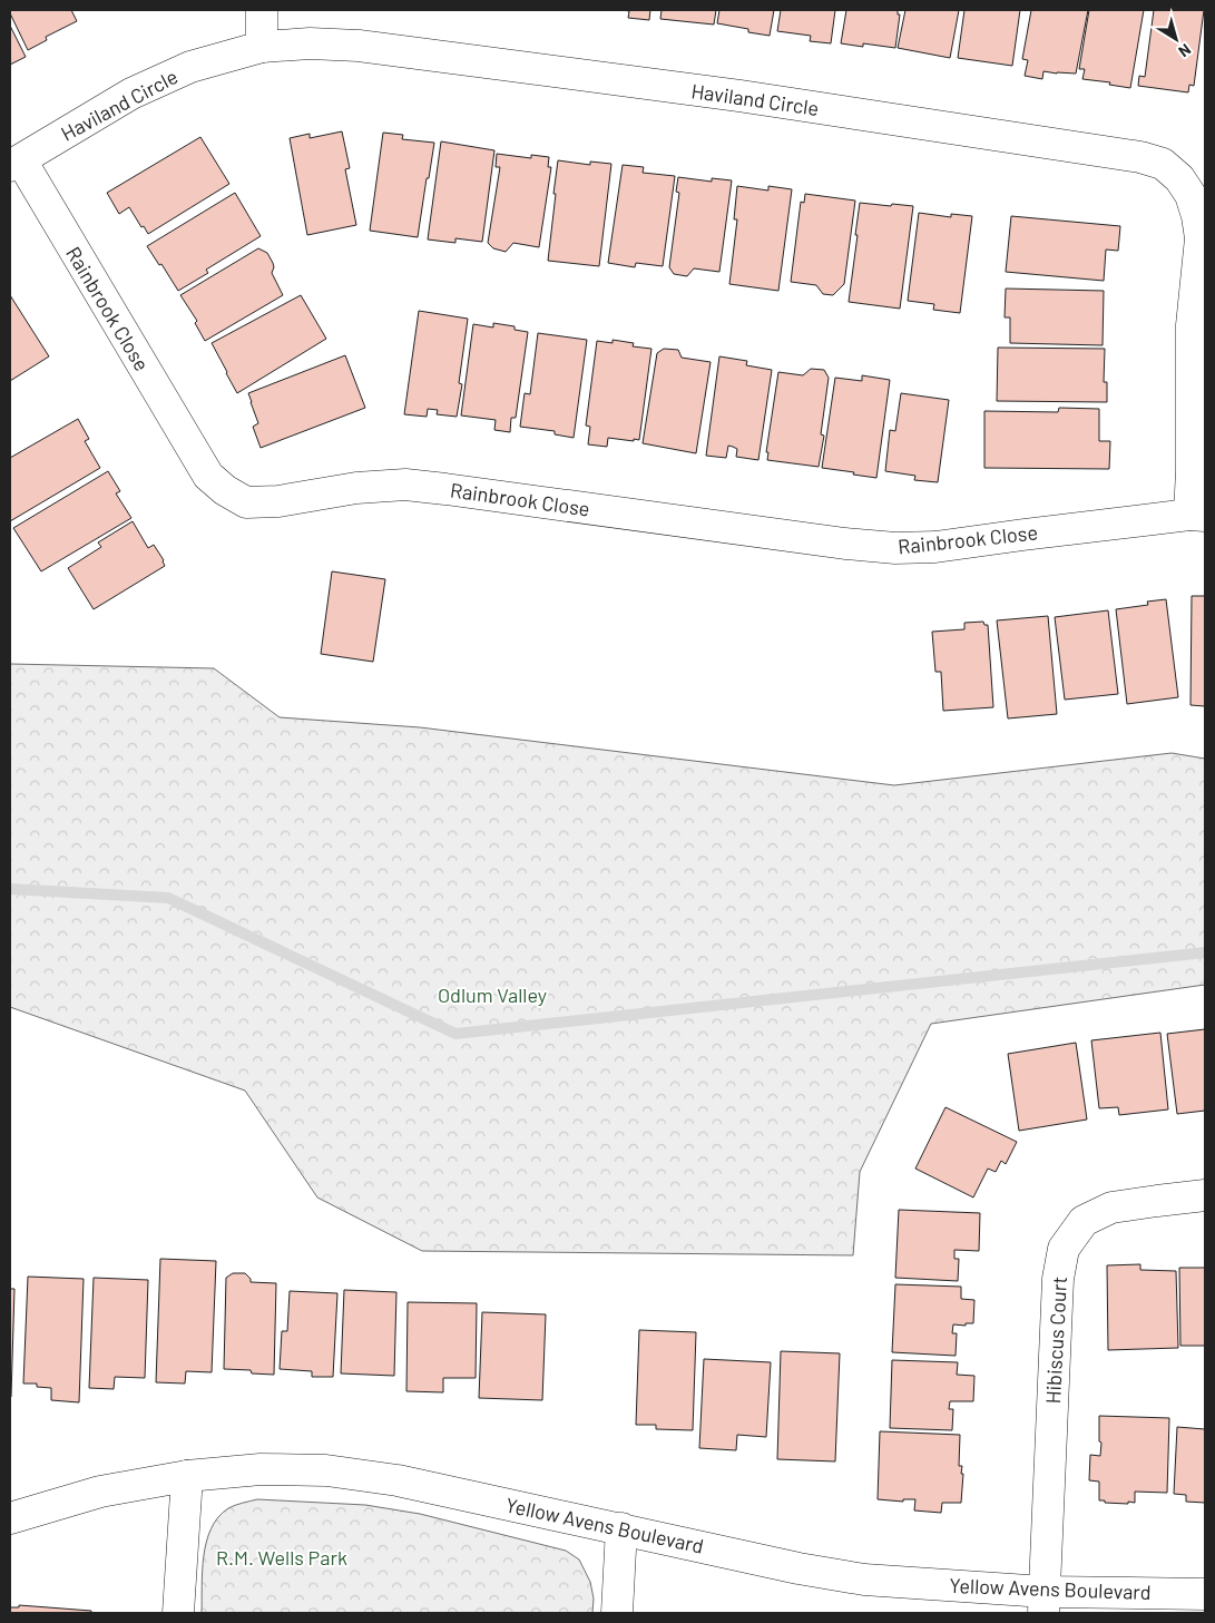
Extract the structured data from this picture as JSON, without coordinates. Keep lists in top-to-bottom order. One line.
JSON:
{"streets":{"street":["Haviland Circle","Rainbrook Close","Hibiscus Court","Yellow Avens Boulevard"]},"crossings":[["Haviland Circle","Rainbrook Close"],["Hibiscus Court","Yellow Avens Boulevard"]],"parks":["Odlum Valley","R.M. Wells Park"],"north":"bottom right"}
